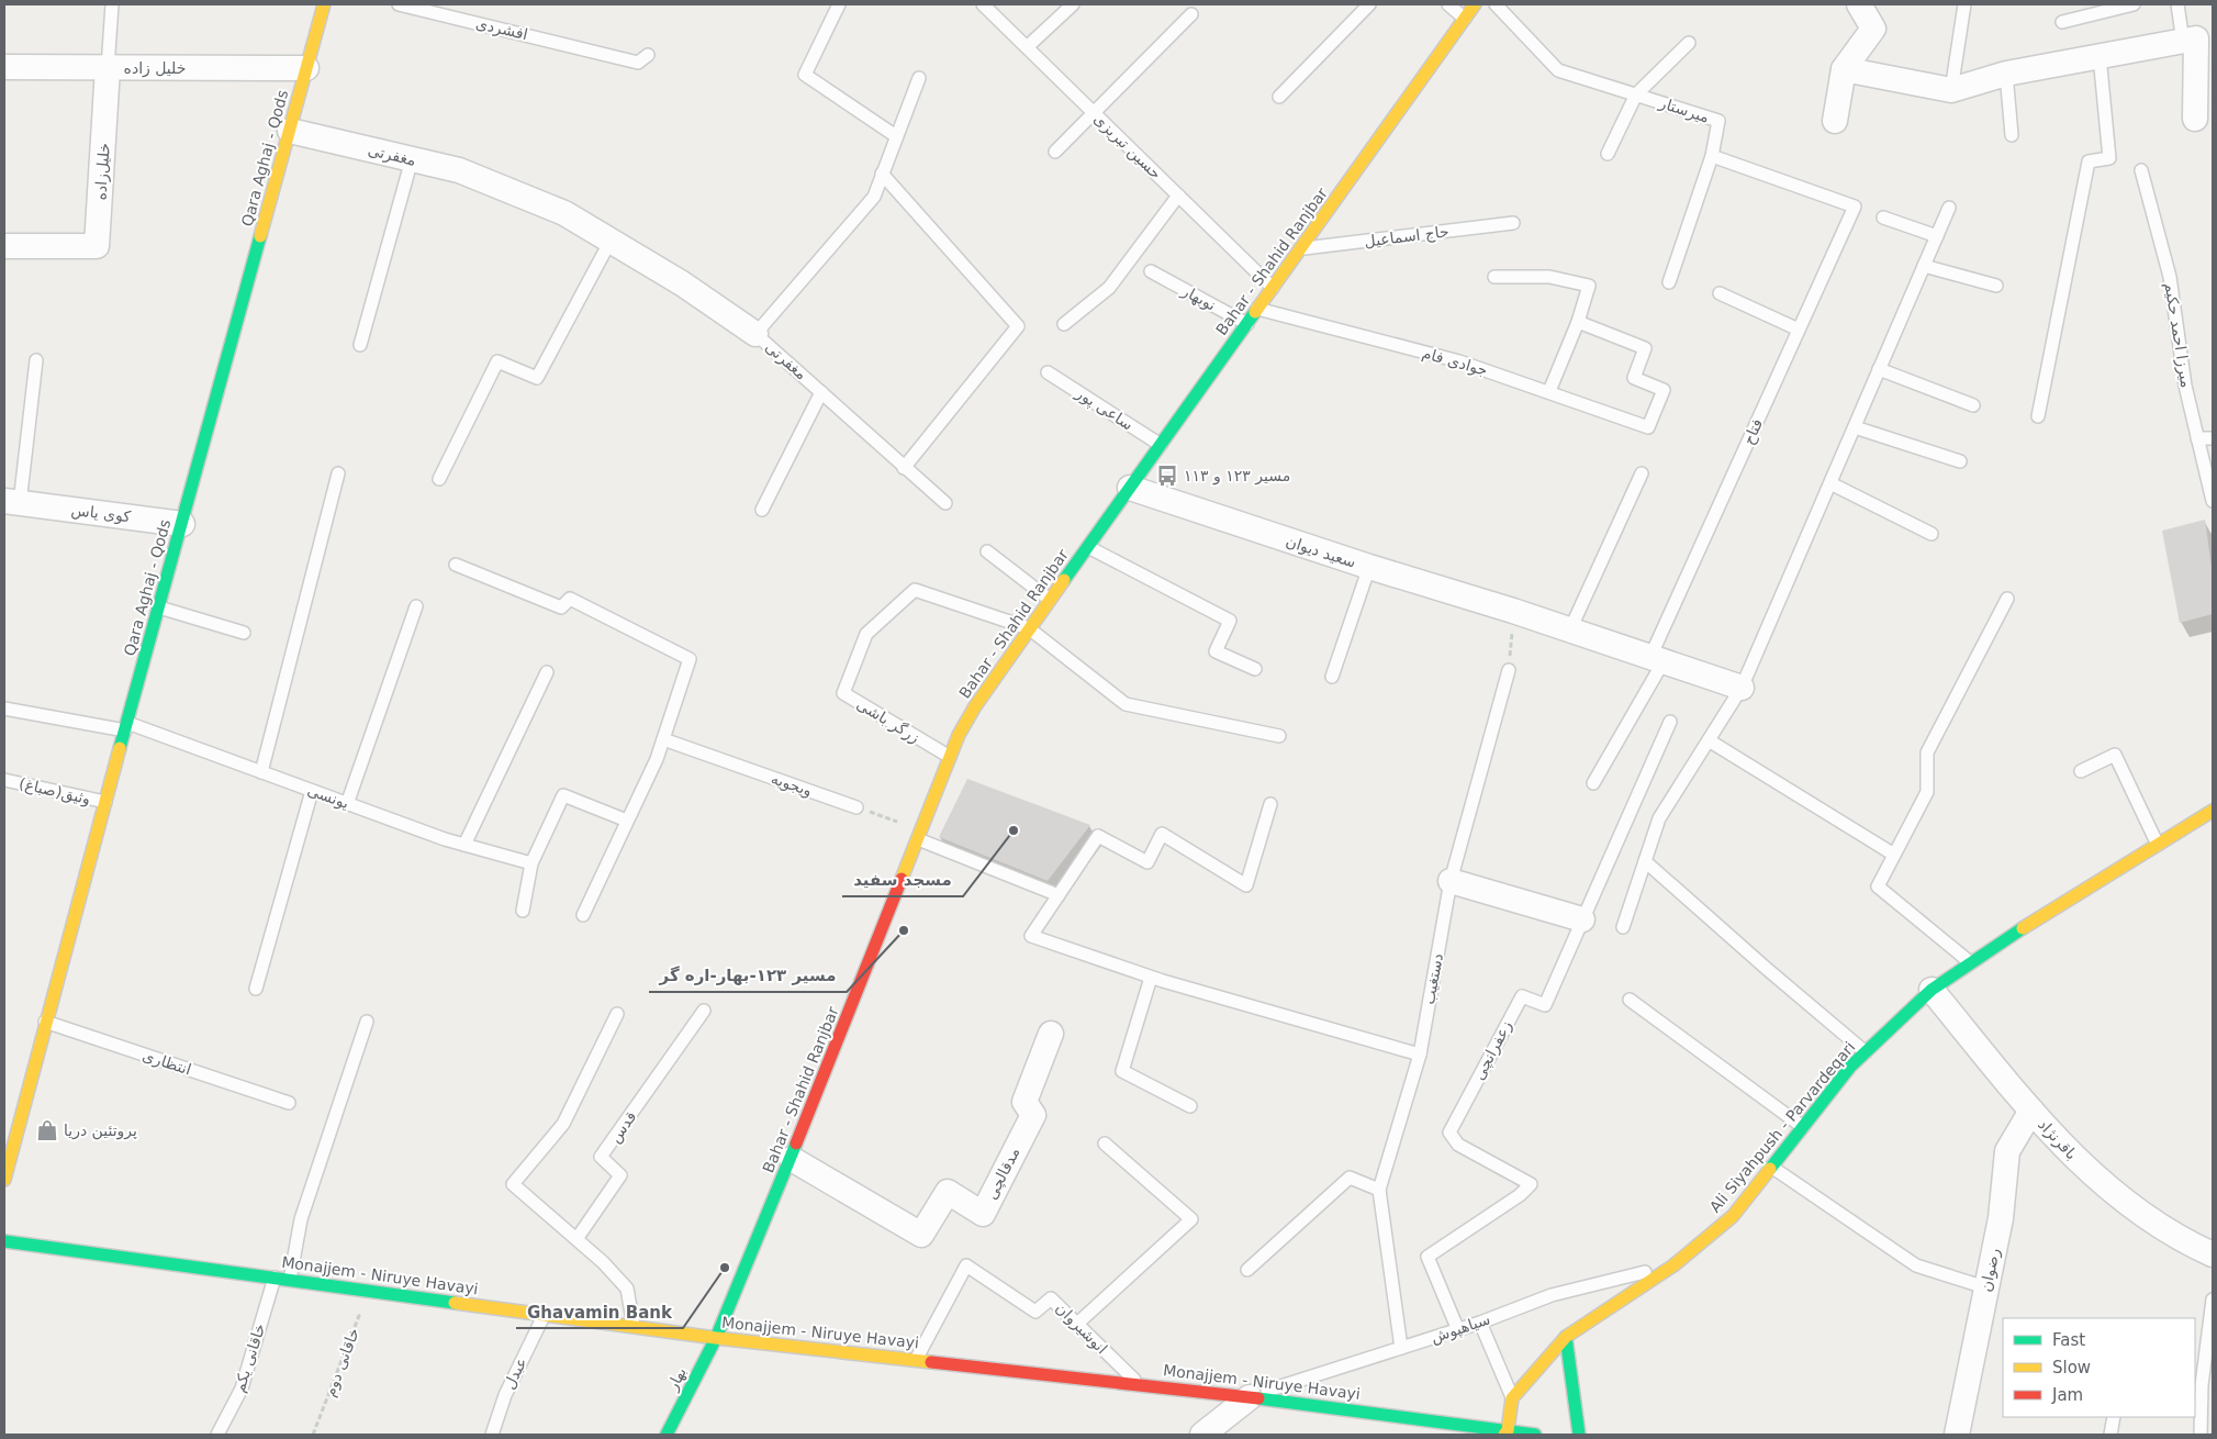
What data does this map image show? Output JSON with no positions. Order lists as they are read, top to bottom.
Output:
{
  "streets": {
    "main road": [
      "Qara Aghaj - Qods",
      "Bahar - Shahid Ranjbar",
      "Ali Siyahpush - Parvardeqari",
      "Monajjem - Niruye Havayi",
      "بهار"
    ],
    "street": [
      "خلیل زاده",
      "مغفرتی",
      "خلیل‌زاده",
      "کوی یاس",
      "سعید دیوان",
      "باقرنژاد",
      "مدقالچی",
      "رضوان"
    ],
    "lane": [
      "افشردی",
      "میرستار",
      "حسین تبریزی",
      "حاج اسماعیل",
      "نوبهار",
      "میرزا احمد حکیم",
      "جوادی فام",
      "ساعی پور",
      "فتاح",
      "زرگر باشی",
      "ویجویه",
      "وثیق(صباغ)",
      "یونسی",
      "دستغیب",
      "زعفرانچی",
      "انتظاری",
      "قدس",
      "انوشیروان",
      "سیاهپوش",
      "خاقانی یکم",
      "عبدل"
    ],
    "path": ["خاقانی دوم"]
  },
  "crossings": [
    ["خلیل زاده", "Qara Aghaj - Qods"],
    ["خلیل زاده", "خلیل‌زاده"],
    ["میرستار", "فتاح"],
    ["حسین تبریزی", "Bahar - Shahid Ranjbar"],
    ["مغفرتی", "Qara Aghaj - Qods"],
    ["Qara Aghaj - Qods", "کوی یاس"],
    ["Qara Aghaj - Qods", "وثیق(صباغ)"],
    ["Qara Aghaj - Qods", "یونسی"],
    ["Qara Aghaj - Qods", "انتظاری"],
    ["حاج اسماعیل", "Bahar - Shahid Ranjbar"],
    ["Bahar - Shahid Ranjbar", "نوبهار"],
    ["Bahar - Shahid Ranjbar", "جوادی فام"],
    ["Bahar - Shahid Ranjbar", "ساعی پور"],
    ["Bahar - Shahid Ranjbar", "سعید دیوان"],
    ["Bahar - Shahid Ranjbar", "زرگر باشی"],
    ["Bahar - Shahid Ranjbar", "مدقالچی"],
    ["Bahar - Shahid Ranjbar", "Monajjem - Niruye Havayi"],
    ["Bahar - Shahid Ranjbar", "بهار"],
    ["فتاح", "سعید دیوان"],
    ["دستغیب", "سیاهپوش"],
    ["زعفرانچی", "سیاهپوش"],
    ["Ali Siyahpush - Parvardeqari", "باقرنژاد"],
    ["Ali Siyahpush - Parvardeqari", "سیاهپوش"],
    ["باقرنژاد", "رضوان"],
    ["Monajjem - Niruye Havayi", "انوشیروان"],
    ["Monajjem - Niruye Havayi", "سیاهپوش"],
    ["Monajjem - Niruye Havayi", "خاقانی یکم"],
    ["Monajjem - Niruye Havayi", "خاقانی دوم"],
    ["Monajjem - Niruye Havayi", "عبدل"],
    ["Monajjem - Niruye Havayi", "بهار"]
  ],
  "places": {
    "bus stop": ["مسیر ۱۲۳ و ۱۱۳"],
    "other": ["مسجد سفید", "مسیر ۱۲۳-بهار-اره گر", "Ghavamin Bank"],
    "shop": ["پروتئین دریا"]
  },
  "legend": ["Fast", "Slow", "Jam"]
}
